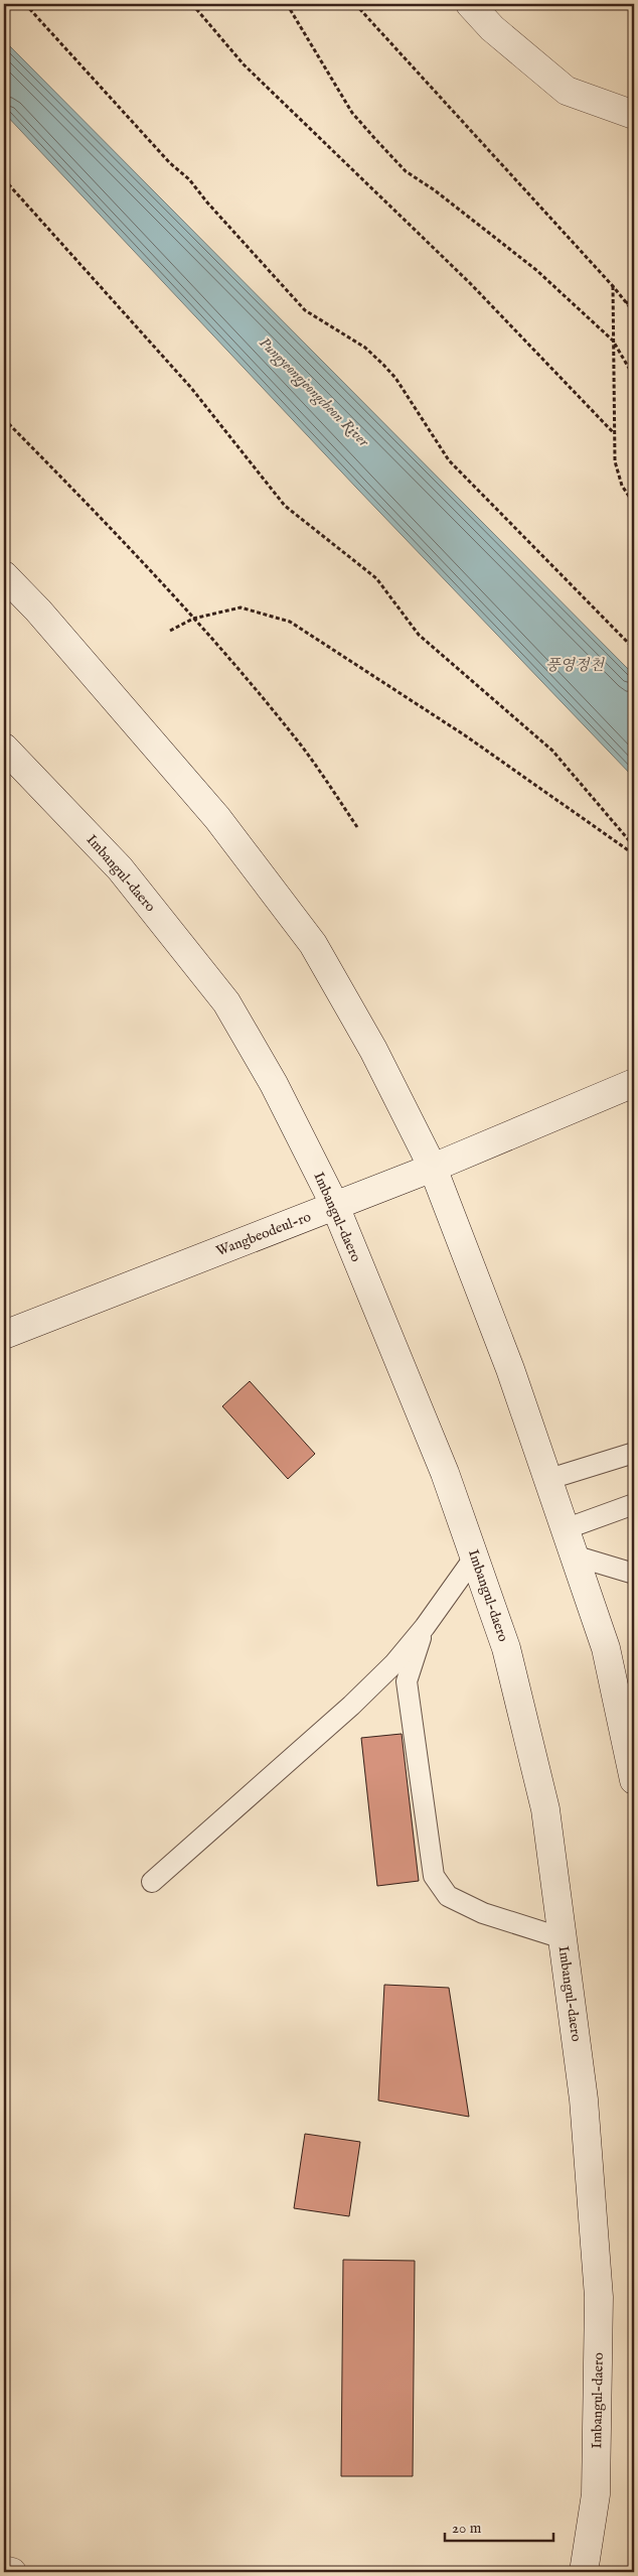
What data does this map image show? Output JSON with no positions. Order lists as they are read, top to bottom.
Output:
{
  "streets": {
    "main road": ["Imbangul-daero", "Wangbeodeul-ro"]
  },
  "crossings": [
    ["Imbangul-daero", "Wangbeodeul-ro"]
  ],
  "water": ["Pungyeongjeongcheon River", "풍영정천"],
  "scale_bar": "20 m"
}
